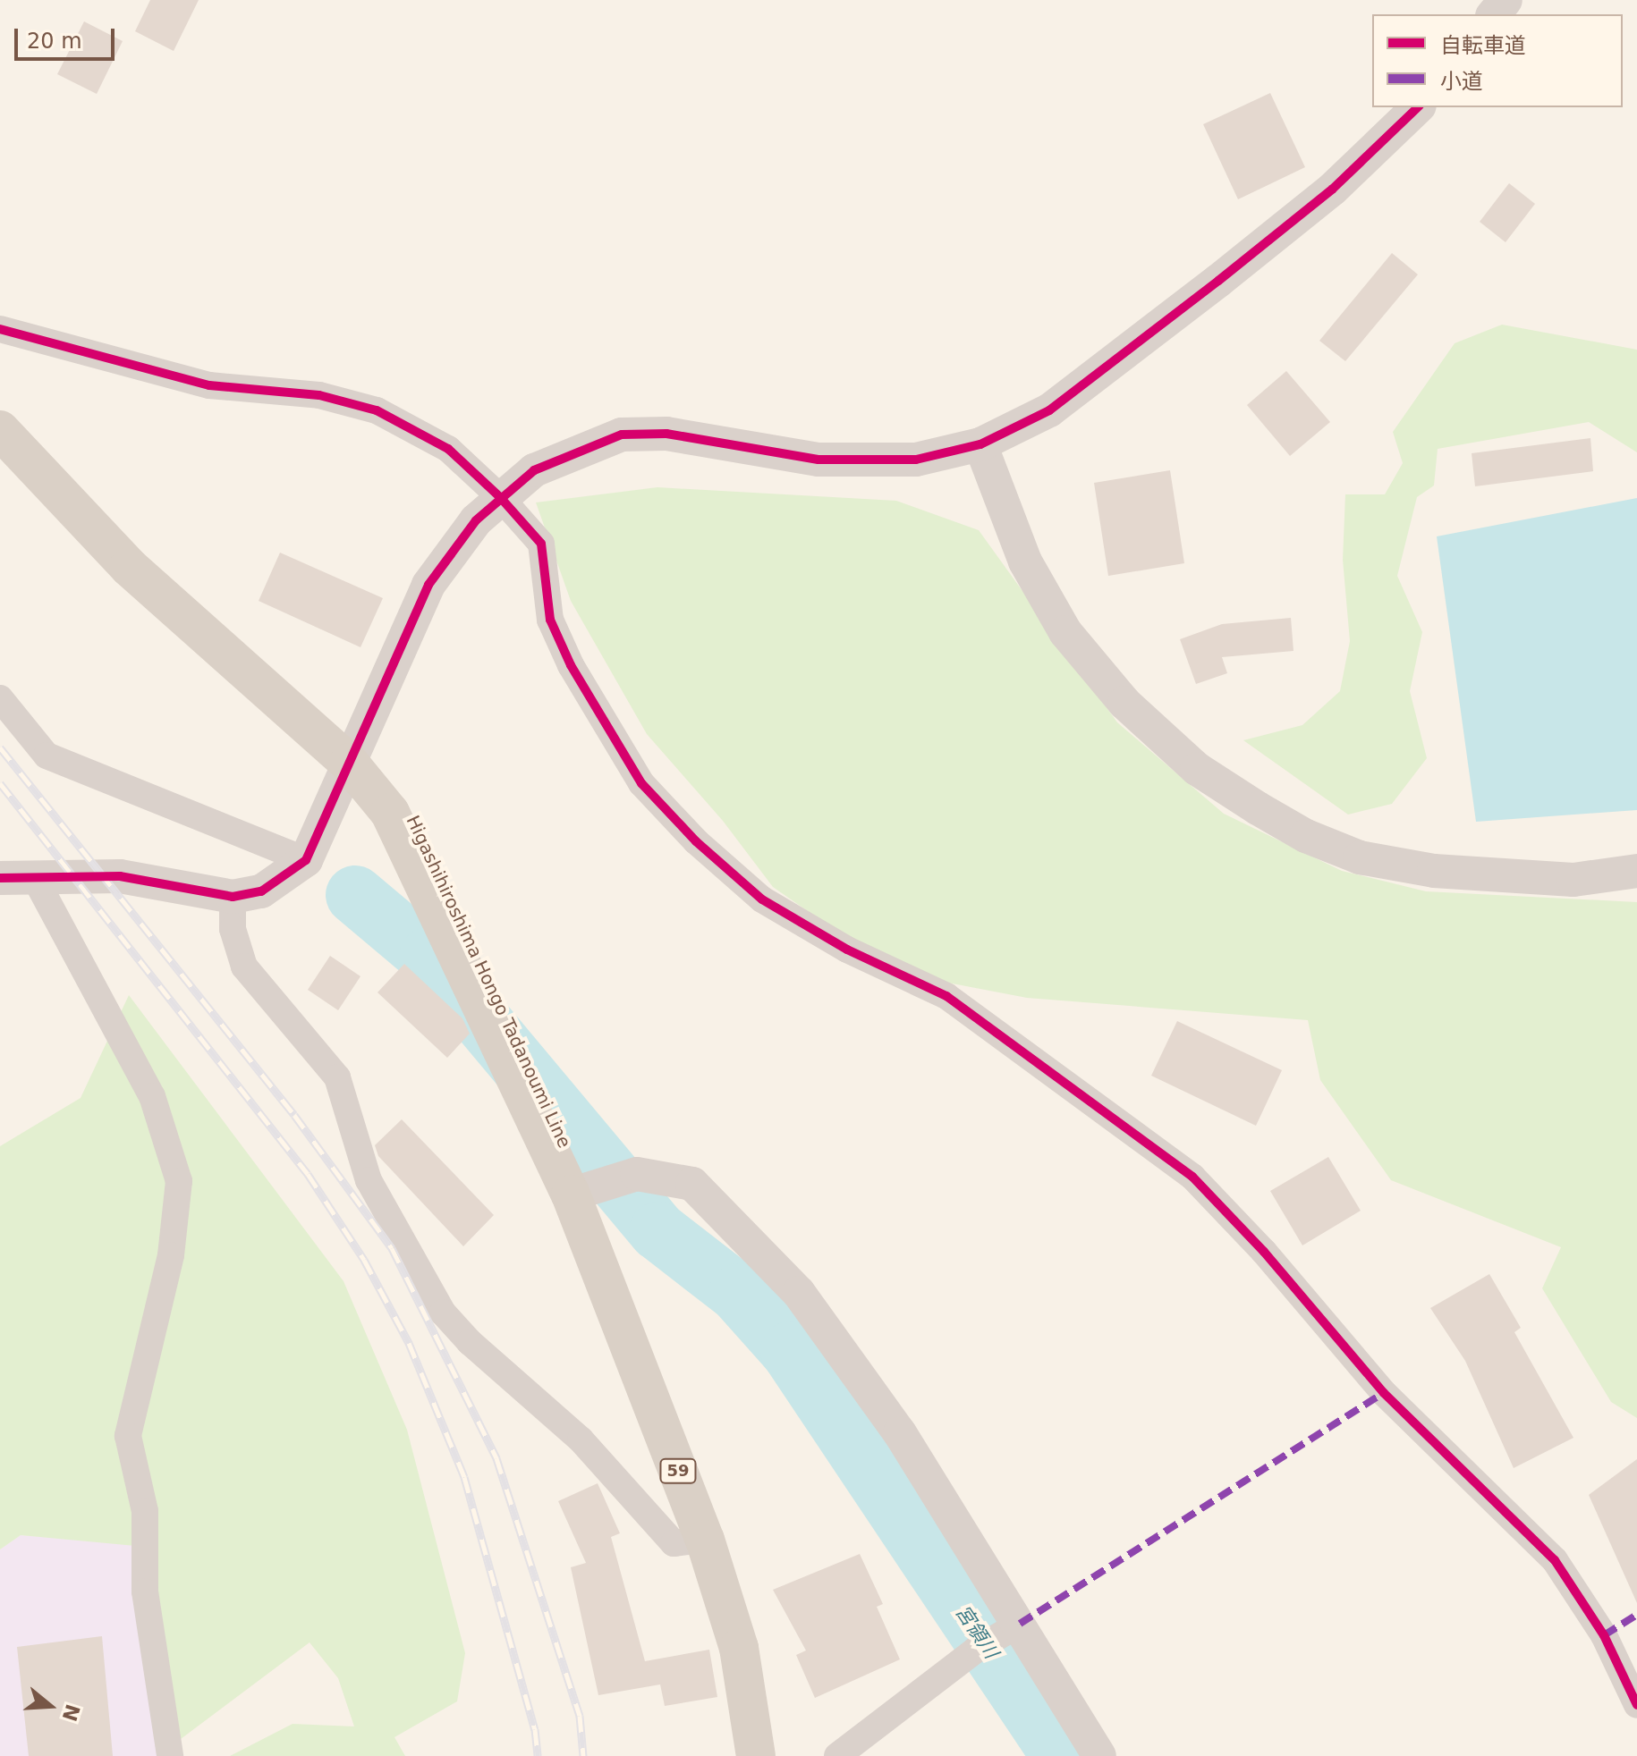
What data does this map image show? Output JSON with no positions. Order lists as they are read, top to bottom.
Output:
{
  "streets": {
    "main road": ["Higashihiroshima Hongo Tadanoumi Line", "59"]
  },
  "water": ["宮領川"],
  "legend": ["自転車道", "小道"],
  "scale_bar": "20 m",
  "north": "right"
}
